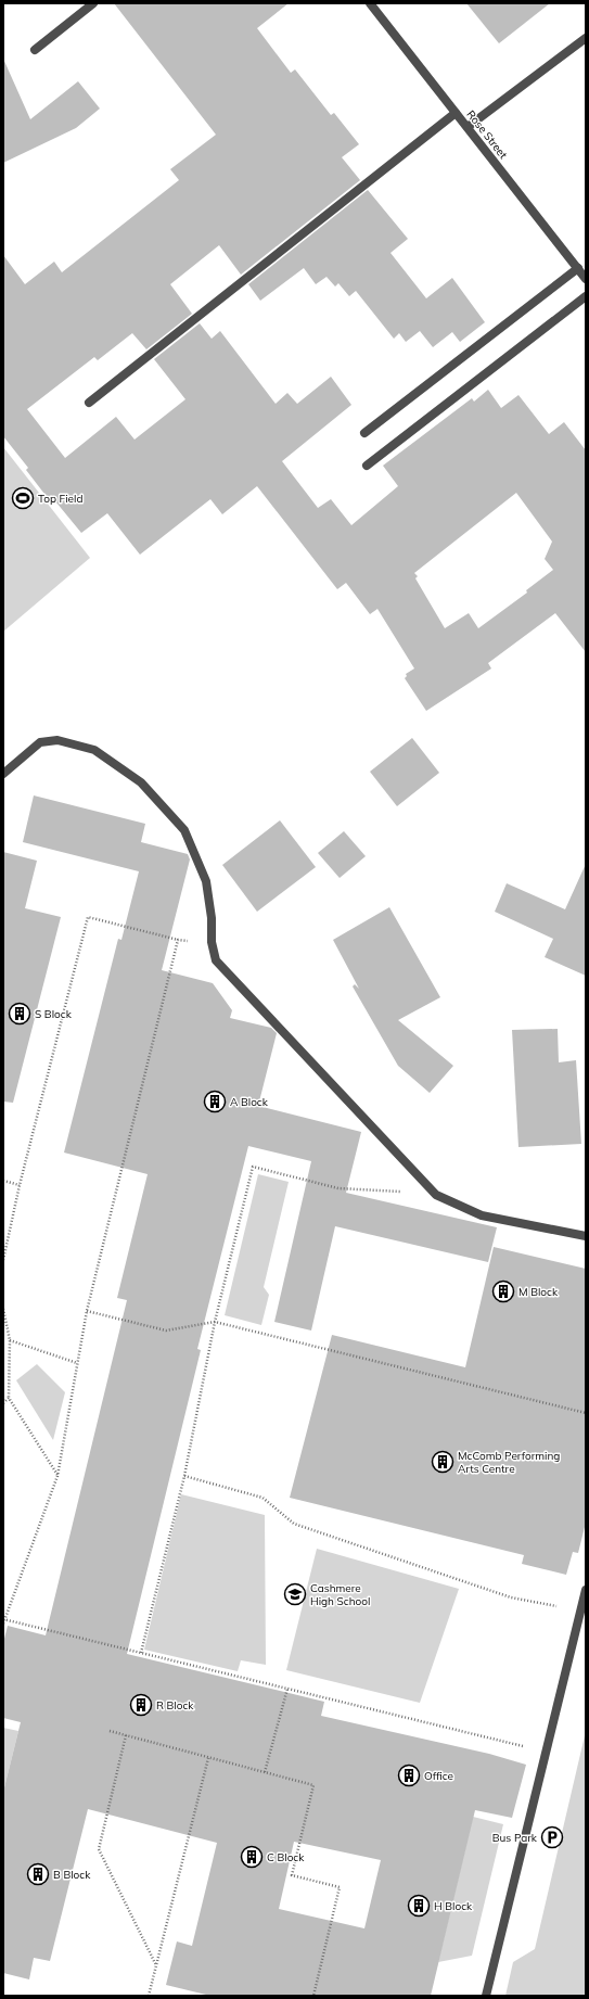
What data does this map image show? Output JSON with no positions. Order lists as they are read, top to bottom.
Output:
{
  "streets": {
    "street": ["Rose Street"]
  },
  "places": {
    "sports": ["Top Field"],
    "building": [
      "S Block",
      "A Block",
      "M Block",
      "McComb Performing Arts Centre",
      "R Block",
      "Office",
      "C Block",
      "B Block",
      "H Block"
    ],
    "school or university": ["Cashmere High School"],
    "parking": ["Bus Park"]
  }
}
